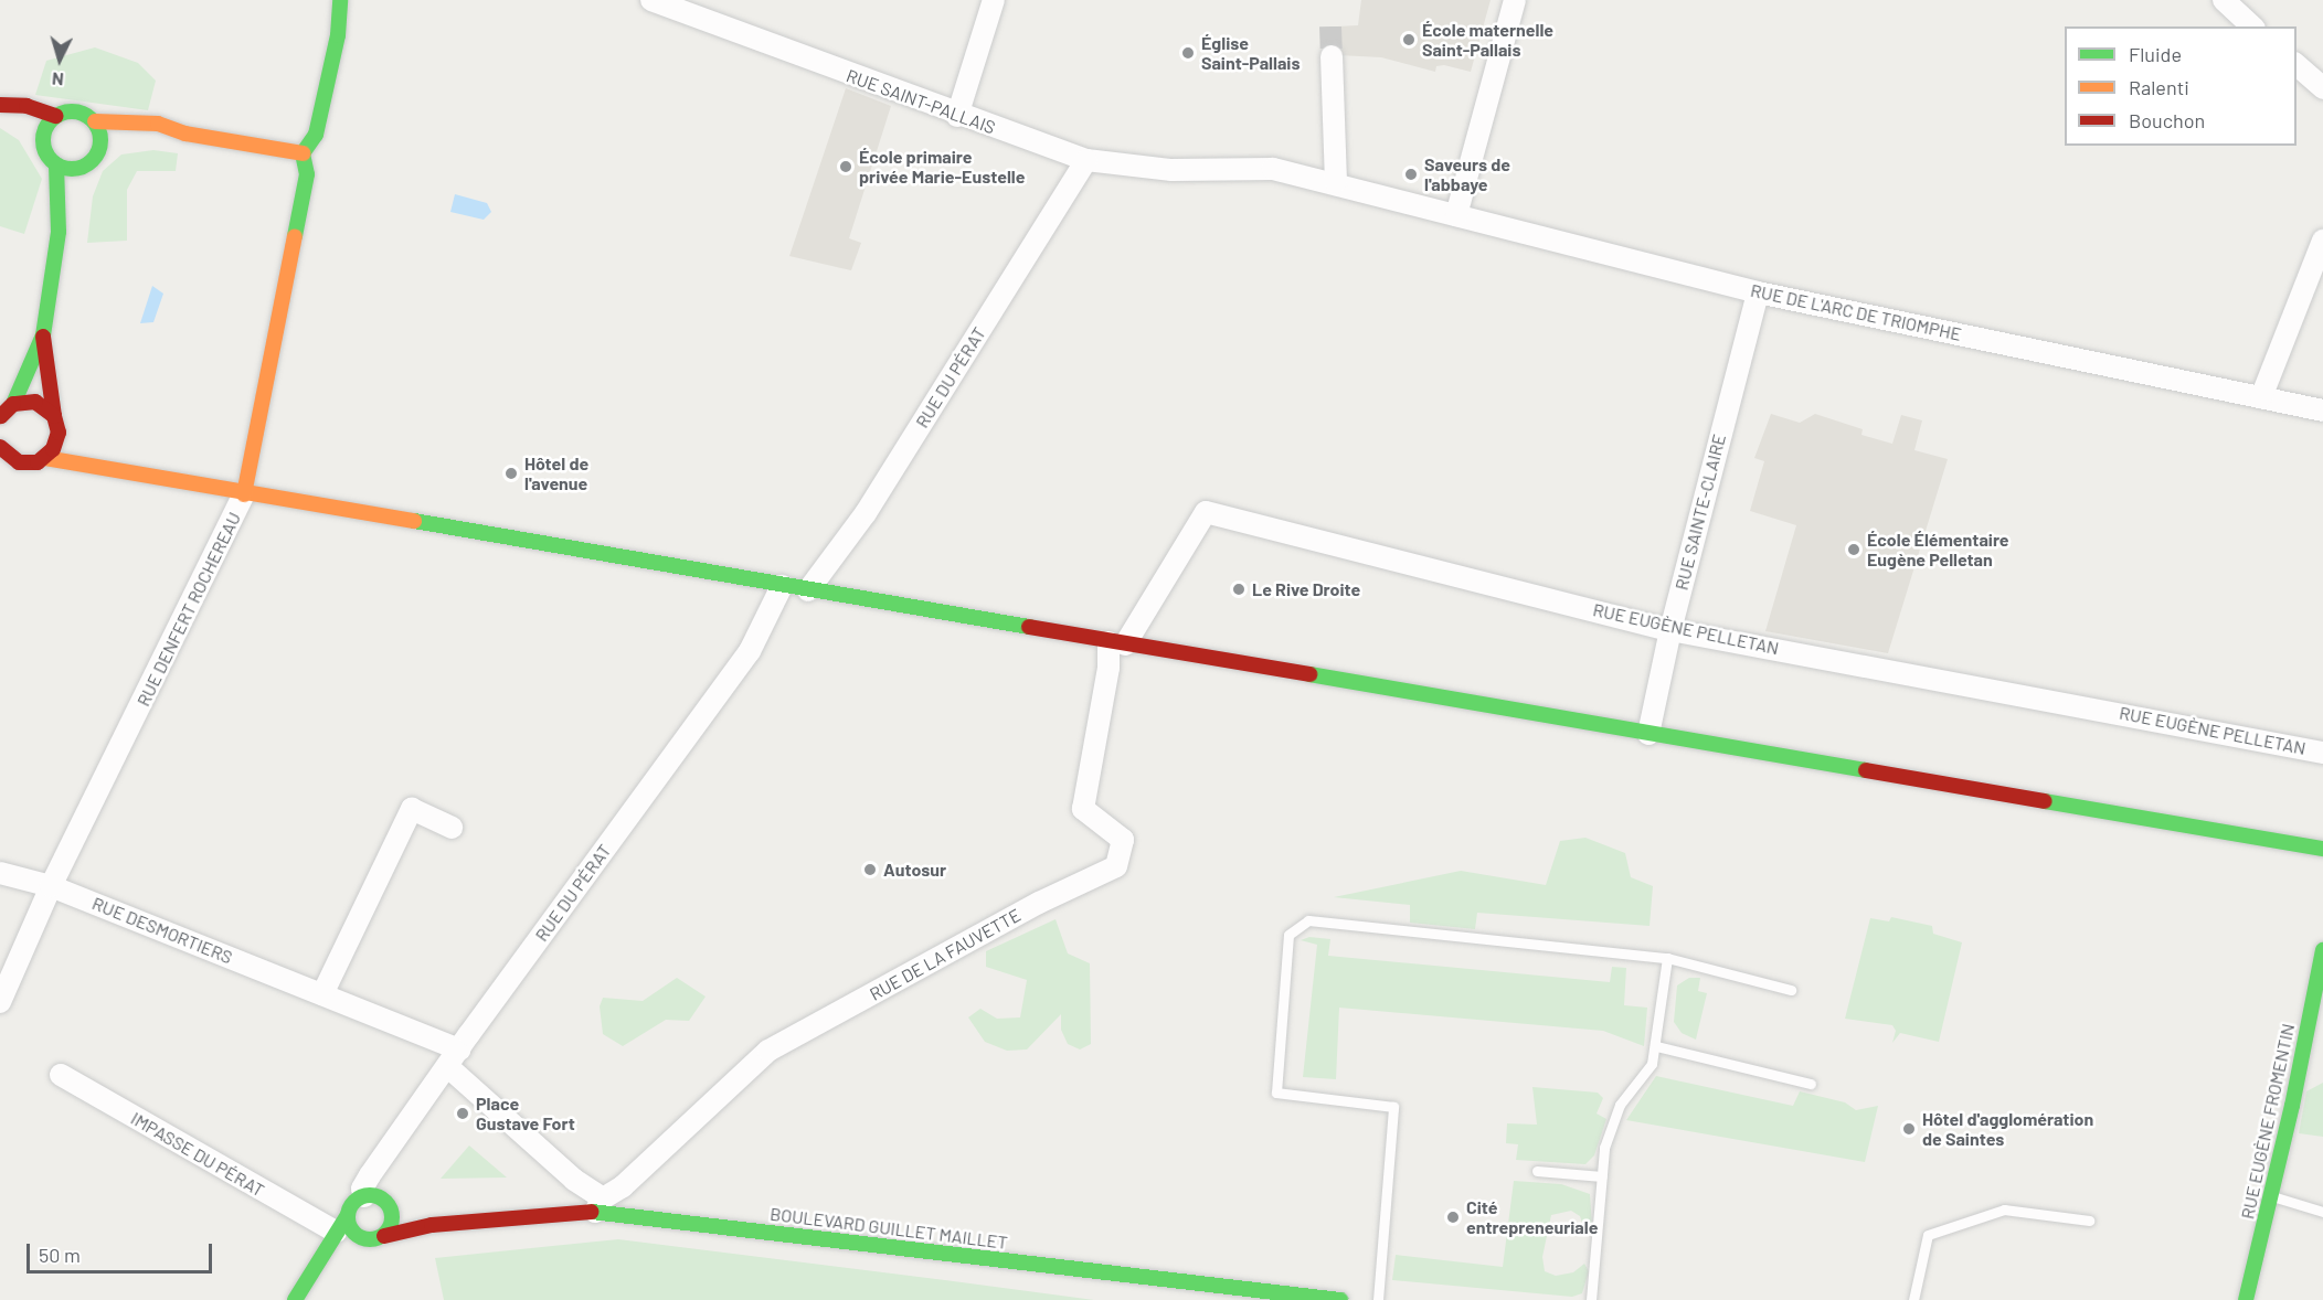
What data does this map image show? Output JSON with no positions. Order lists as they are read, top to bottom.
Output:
{
  "streets": {
    "main road": ["RUE DENFERT ROCHEREAU", "RUE EUGÈNE FROMENTIN", "BOULEVARD GUILLET MAILLET"],
    "street": [
      "RUE SAINT-PALLAIS",
      "RUE DE L'ARC DE TRIOMPHE",
      "RUE DU PÉRAT",
      "RUE SAINTE-CLAIRE",
      "RUE EUGÈNE PELLETAN",
      "RUE DESMORTIERS",
      "RUE DE LA FAUVETTE",
      "IMPASSE DU PÉRAT"
    ]
  },
  "crossings": [
    ["RUE SAINT-PALLAIS", "RUE DE L'ARC DE TRIOMPHE"],
    ["RUE SAINT-PALLAIS", "RUE DU PÉRAT"],
    ["RUE DE L'ARC DE TRIOMPHE", "RUE SAINTE-CLAIRE"],
    ["RUE DU PÉRAT", "RUE DESMORTIERS"],
    ["RUE DU PÉRAT", "IMPASSE DU PÉRAT"],
    ["RUE DU PÉRAT", "BOULEVARD GUILLET MAILLET"],
    ["RUE SAINTE-CLAIRE", "RUE EUGÈNE PELLETAN"],
    ["RUE DENFERT ROCHEREAU", "RUE DESMORTIERS"],
    ["RUE EUGÈNE PELLETAN", "RUE DE LA FAUVETTE"],
    ["RUE DE LA FAUVETTE", "BOULEVARD GUILLET MAILLET"],
    ["IMPASSE DU PÉRAT", "BOULEVARD GUILLET MAILLET"]
  ],
  "places": [
    "École maternelle Saint-Pallais",
    "Église Saint-Pallais",
    "École primaire privée Marie-Eustelle",
    "Saveurs de l'abbaye",
    "Hôtel de l'avenue",
    "École Élémentaire Eugène Pelletan",
    "Le Rive Droite",
    "Autosur",
    "Place Gustave Fort",
    "Hôtel d'agglomération de Saintes",
    "Cité entrepreneuriale"
  ],
  "legend": ["Fluide", "Ralenti", "Bouchon"],
  "scale_bar": "50 m",
  "north": "bottom"
}
